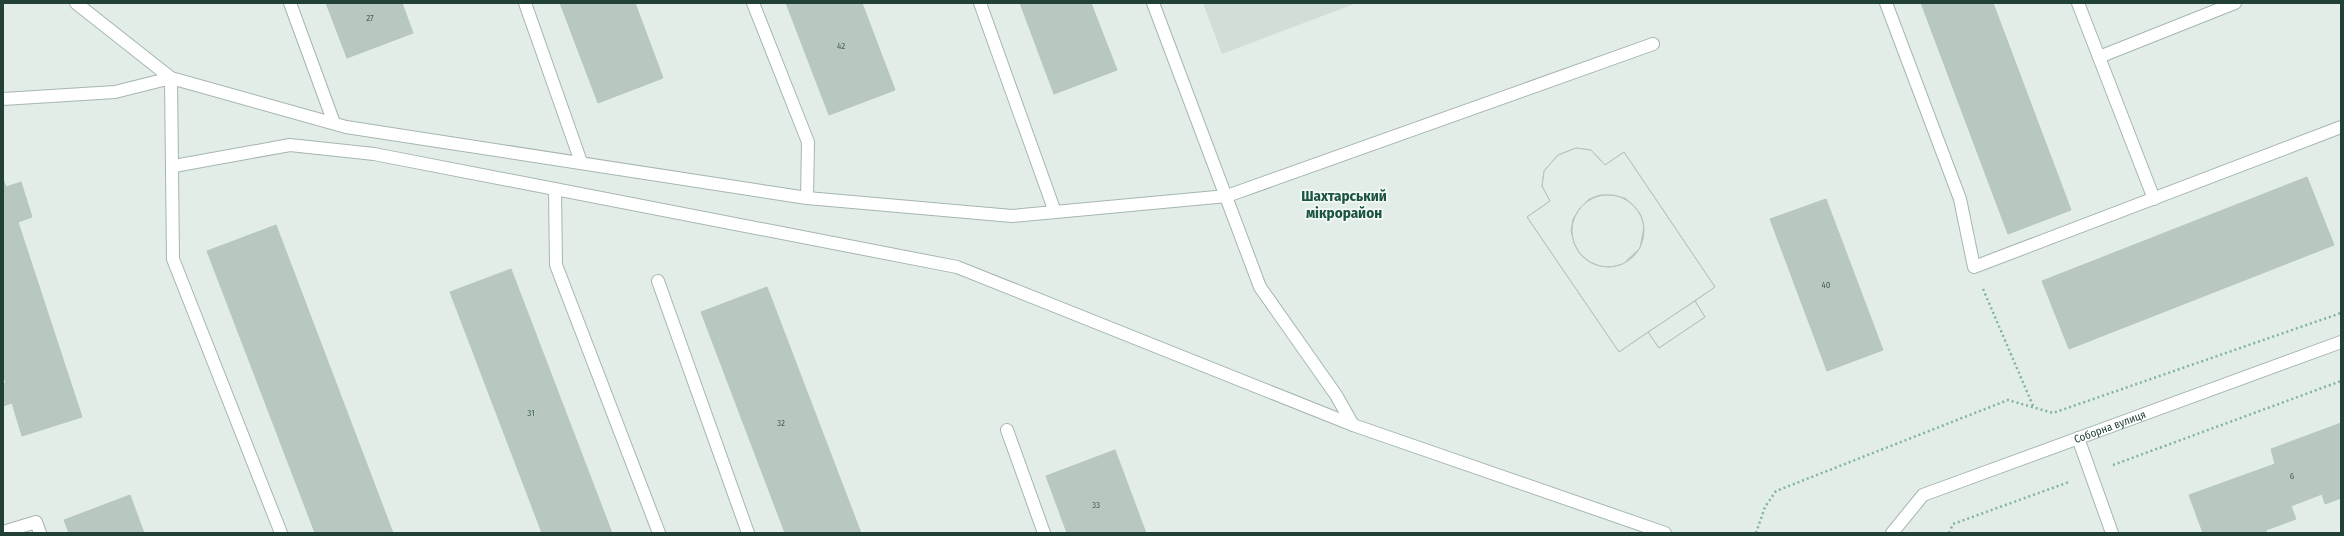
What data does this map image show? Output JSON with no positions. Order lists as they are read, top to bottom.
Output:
{
  "streets": {
    "street": ["Соборна вулиця"]
  },
  "districts": ["Шахтарський мікрорайон"],
  "house_numbers": [
    "27",
    "42",
    "40",
    "31",
    "32",
    "6",
    "33"
  ]
}
